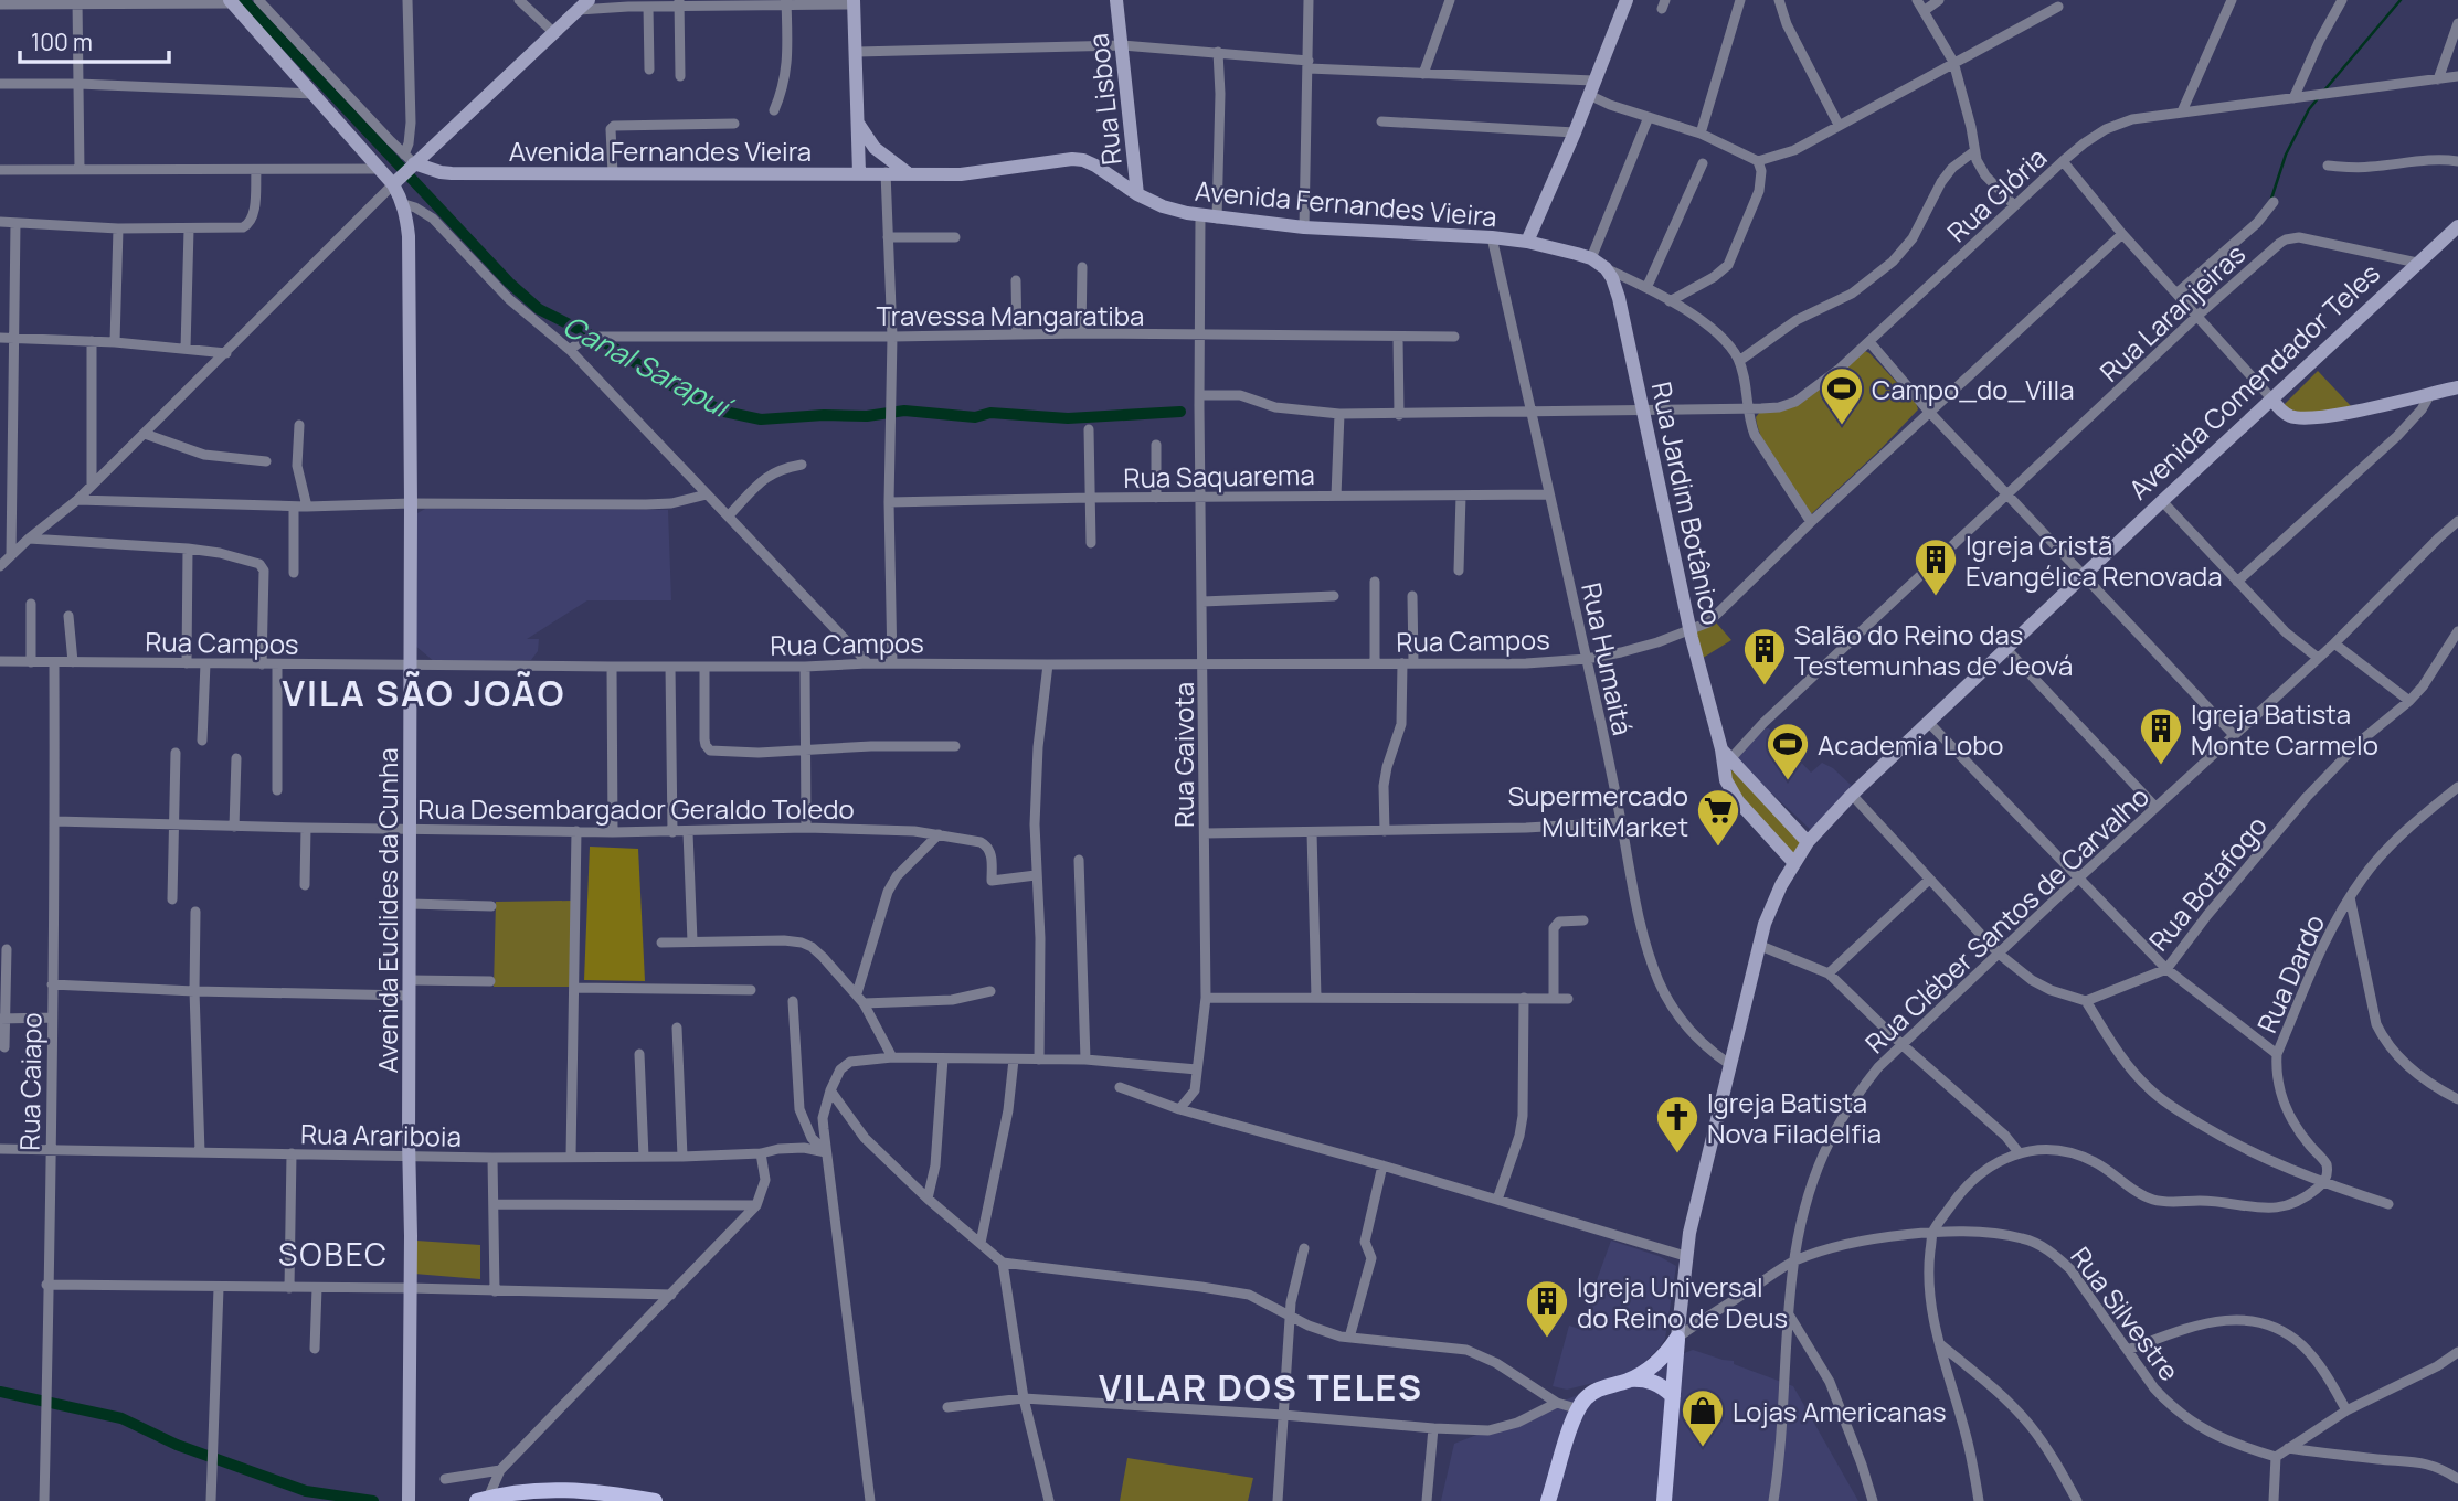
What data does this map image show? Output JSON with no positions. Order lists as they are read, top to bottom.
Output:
{
  "streets": {
    "main road": [
      "Rua Lisboa",
      "Avenida Fernandes Vieira",
      "Avenida Comendador Teles",
      "Rua Jardim Botânico",
      "Avenida Euclides da Cunha"
    ],
    "street": [
      "Rua Glória",
      "Rua Laranjeiras",
      "Travessa Mangaratiba",
      "Rua Saquarema",
      "Rua Campos",
      "Rua Humaitá",
      "Rua Gaivota",
      "Rua Desembargador Geraldo Toledo",
      "Rua Botafogo",
      "Rua Cléber Santos de Carvalho",
      "Rua Dardo",
      "Rua Caiapo",
      "Rua Arariboia",
      "Rua Silvestre"
    ]
  },
  "crossings": [
    ["Rua Lisboa", "Avenida Fernandes Vieira"],
    ["Avenida Fernandes Vieira", "Rua Jardim Botânico"],
    ["Avenida Fernandes Vieira", "Rua Humaitá"],
    ["Avenida Fernandes Vieira", "Rua Gaivota"],
    ["Avenida Fernandes Vieira", "Avenida Euclides da Cunha"],
    ["Rua Laranjeiras", "Avenida Comendador Teles"],
    ["Rua Laranjeiras", "Rua Jardim Botânico"],
    ["Travessa Mangaratiba", "Rua Gaivota"],
    ["Avenida Comendador Teles", "Rua Jardim Botânico"],
    ["Avenida Comendador Teles", "Rua Humaitá"],
    ["Avenida Comendador Teles", "Rua Silvestre"],
    ["Rua Saquarema", "Rua Humaitá"],
    ["Rua Saquarema", "Rua Gaivota"],
    ["Rua Jardim Botânico", "Rua Campos"],
    ["Rua Campos", "Rua Humaitá"],
    ["Rua Campos", "Rua Gaivota"],
    ["Rua Campos", "Avenida Euclides da Cunha"],
    ["Rua Campos", "Rua Caiapo"],
    ["Rua Desembargador Geraldo Toledo", "Avenida Euclides da Cunha"],
    ["Rua Desembargador Geraldo Toledo", "Rua Caiapo"],
    ["Avenida Euclides da Cunha", "Rua Arariboia"],
    ["Rua Cléber Santos de Carvalho", "Rua Silvestre"],
    ["Rua Caiapo", "Rua Arariboia"]
  ],
  "districts": ["VILA SÃO JOÃO", "SOBEC", "VILAR DOS TELES"],
  "water": ["Canal Sarapuí"],
  "places": {
    "sports": ["Campo_do_Villa", "Academia Lobo"],
    "building": [
      "Igreja Cristã Evangélica Renovada",
      "Salão do Reino das Testemunhas de Jeová",
      "Igreja Batista Monte Carmelo",
      "Igreja Universal do Reino de Deus"
    ],
    "supermarket": ["Supermercado MultiMarket"],
    "church": ["Igreja Batista Nova Filadelfia"],
    "shop": ["Lojas Americanas"]
  },
  "scale_bar": "100 m"
}
